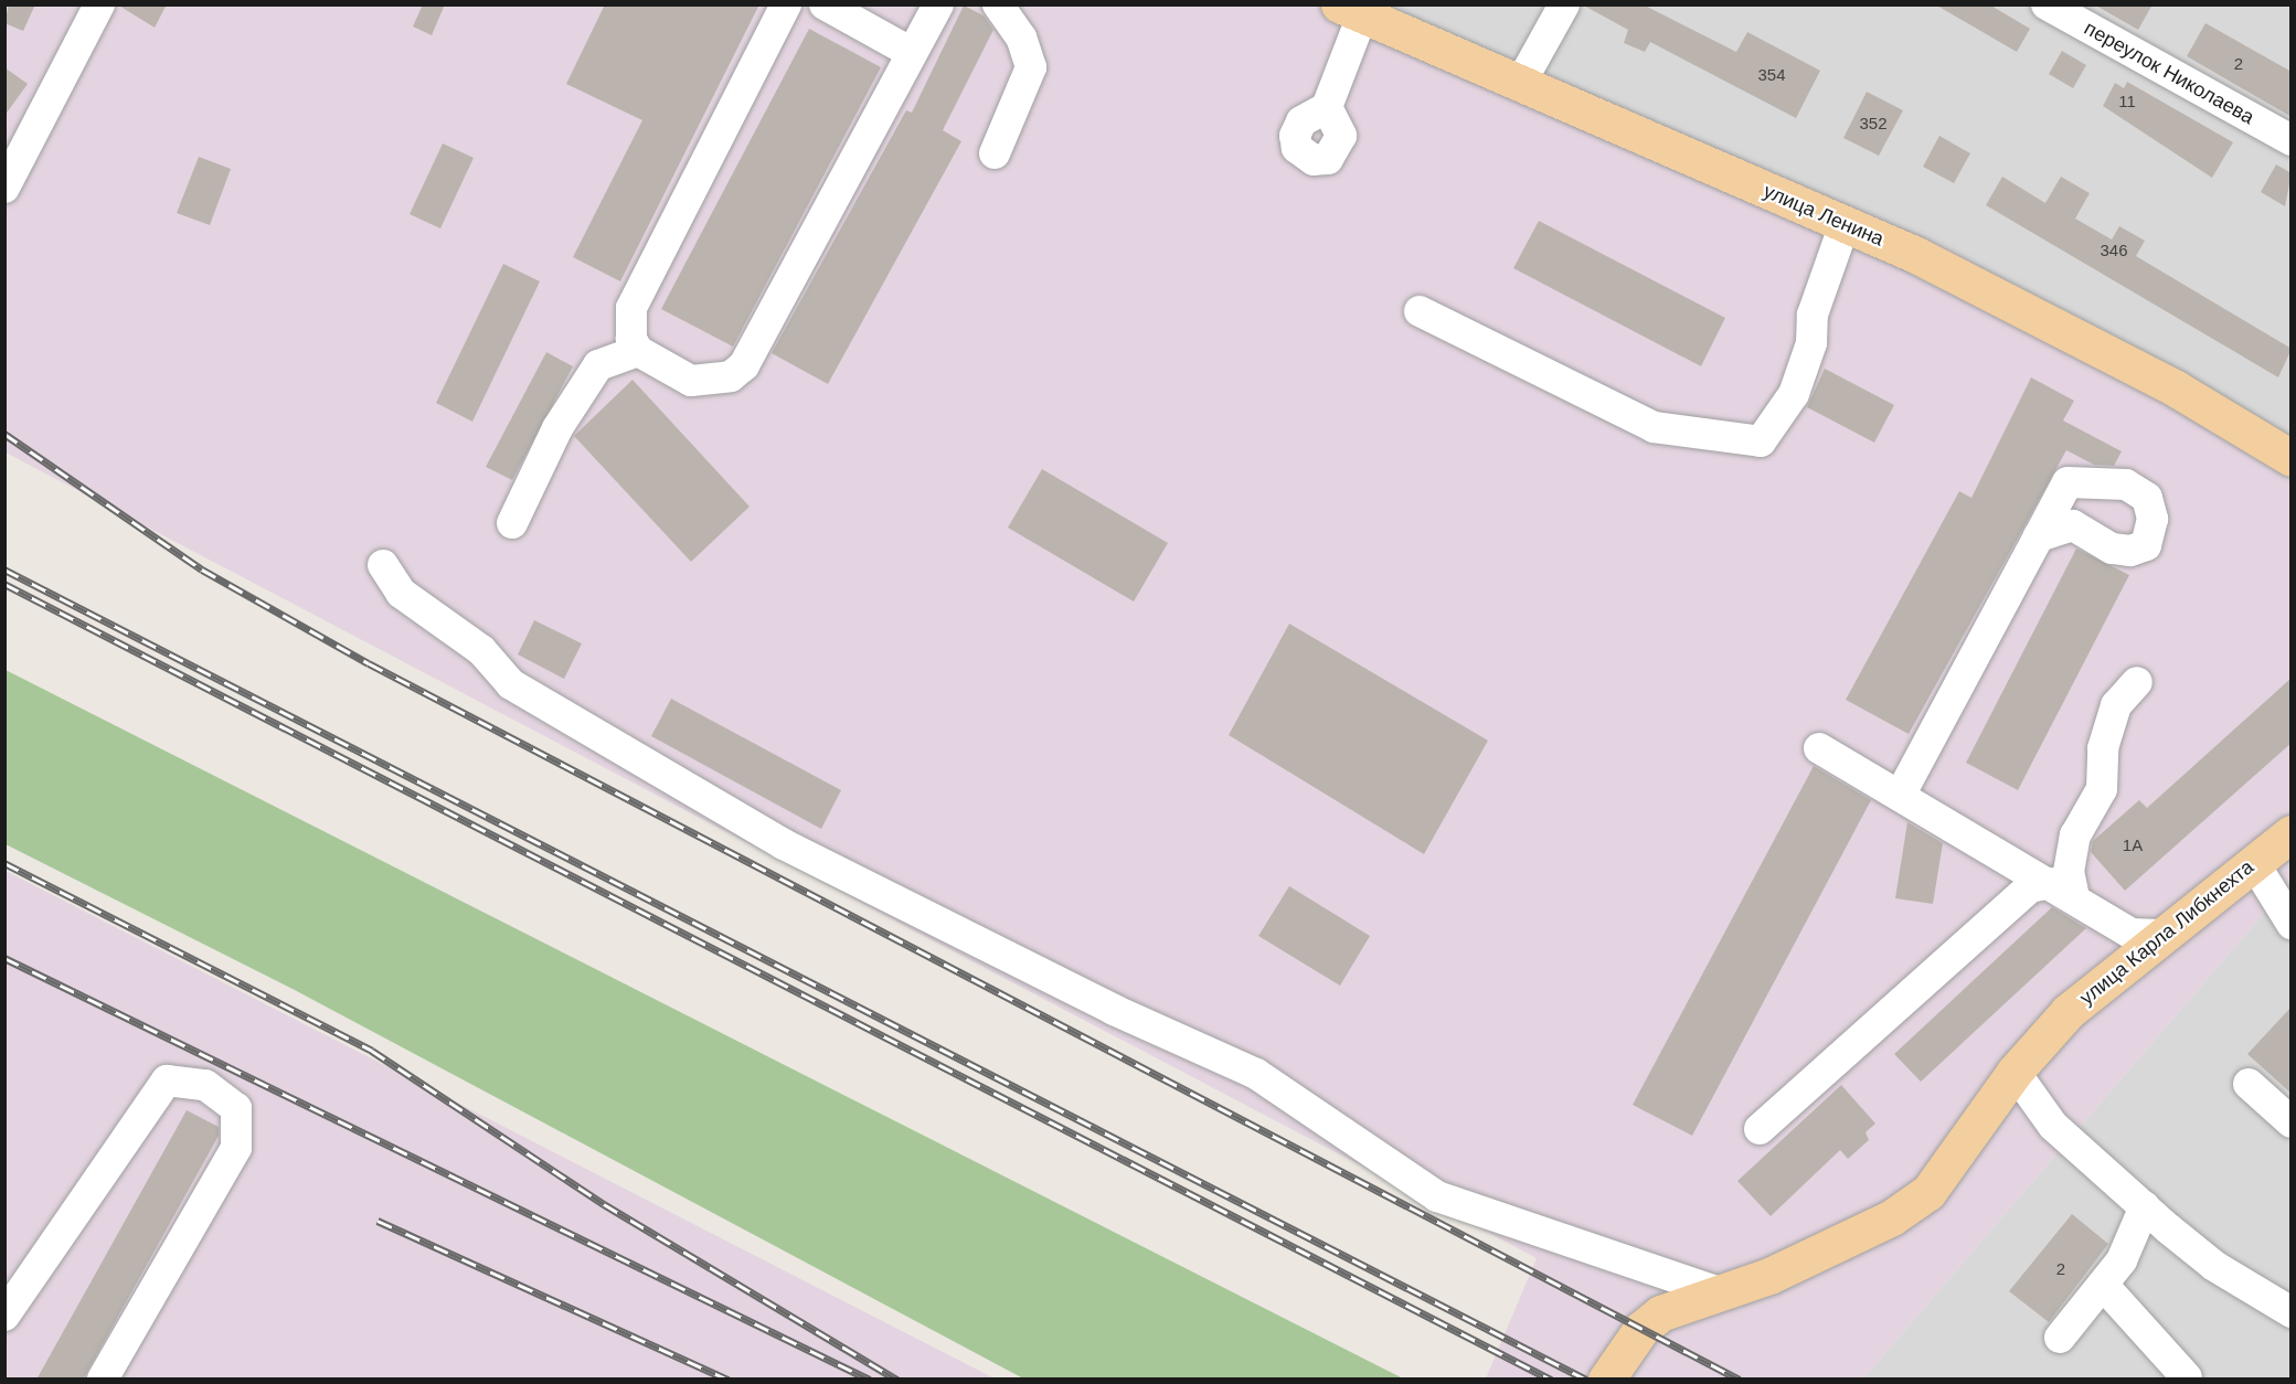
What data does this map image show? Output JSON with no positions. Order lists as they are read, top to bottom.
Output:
{
  "streets": {
    "main road": ["улица Ленина", "улица Карла Либкнехта"],
    "street": ["переулок Николаева"]
  },
  "house_numbers": [
    "2",
    "354",
    "11",
    "352",
    "346",
    "1А",
    "2"
  ]
}
